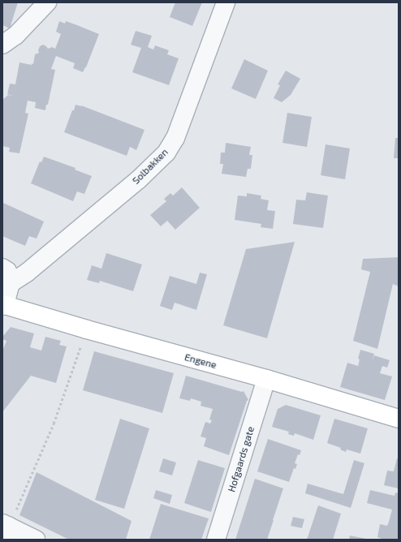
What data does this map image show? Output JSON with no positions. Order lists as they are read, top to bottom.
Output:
{
  "streets": {
    "main road": ["Engene"],
    "street": ["Solbakken", "Hofgaards gate"]
  },
  "crossings": [
    ["Engene", "Hofgaards gate"]
  ]
}
